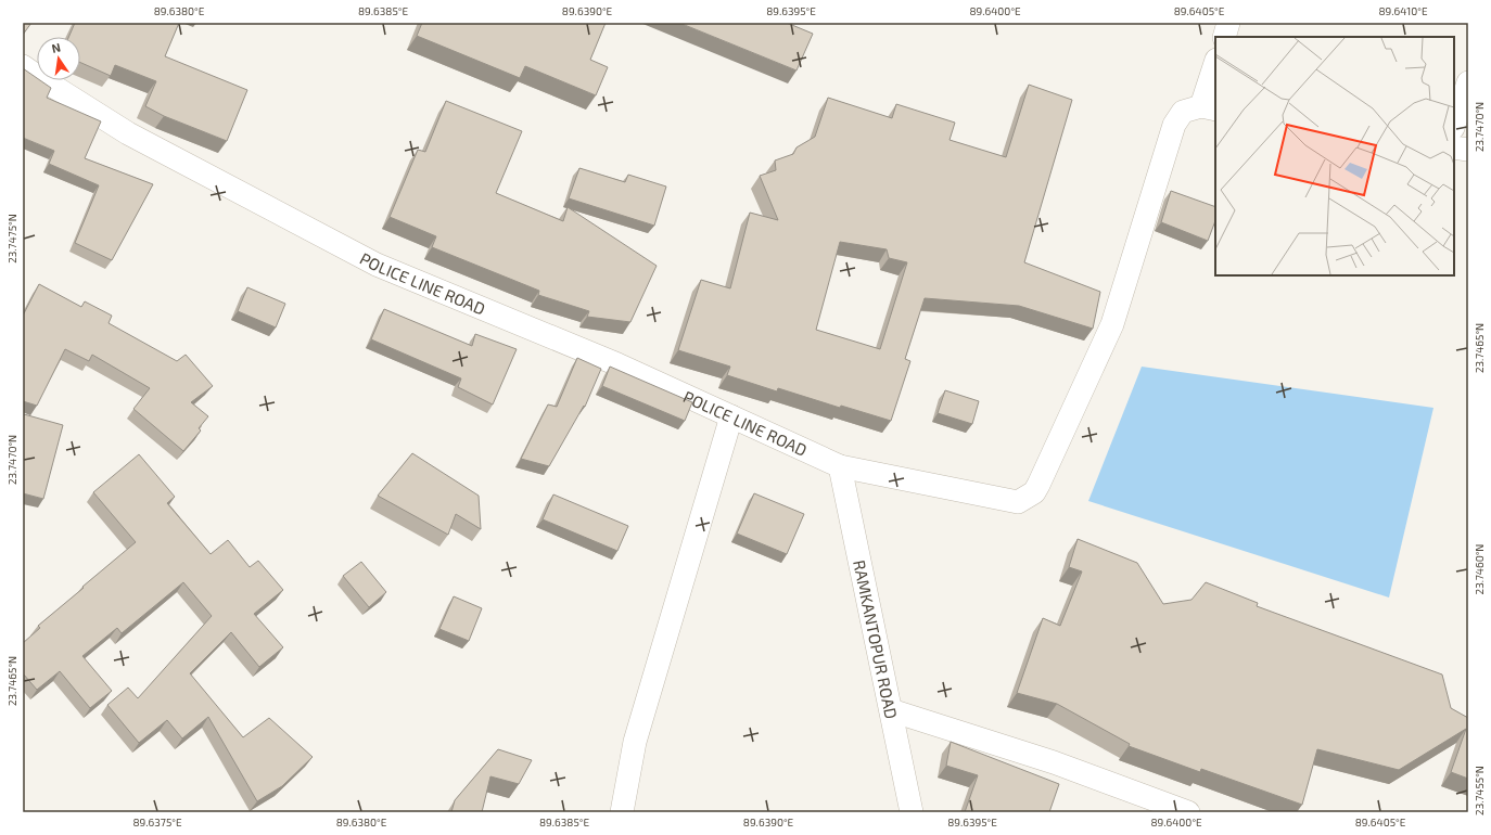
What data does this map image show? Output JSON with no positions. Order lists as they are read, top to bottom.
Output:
{
  "streets": {
    "street": ["POLICE LINE ROAD", "RAMKANTOPUR ROAD"]
  },
  "crossings": [
    ["POLICE LINE ROAD", "RAMKANTOPUR ROAD"]
  ],
  "north": "top",
  "coordinates": [
    "89.6380°E",
    "89.6385°E",
    "89.6390°E",
    "89.6395°E",
    "89.6400°E",
    "89.6405°E",
    "89.6410°E",
    "23.7470°N",
    "23.7475°N",
    "23.7465°N",
    "23.7460°N",
    "23.7455°N",
    "89.6375°E"
  ]
}
